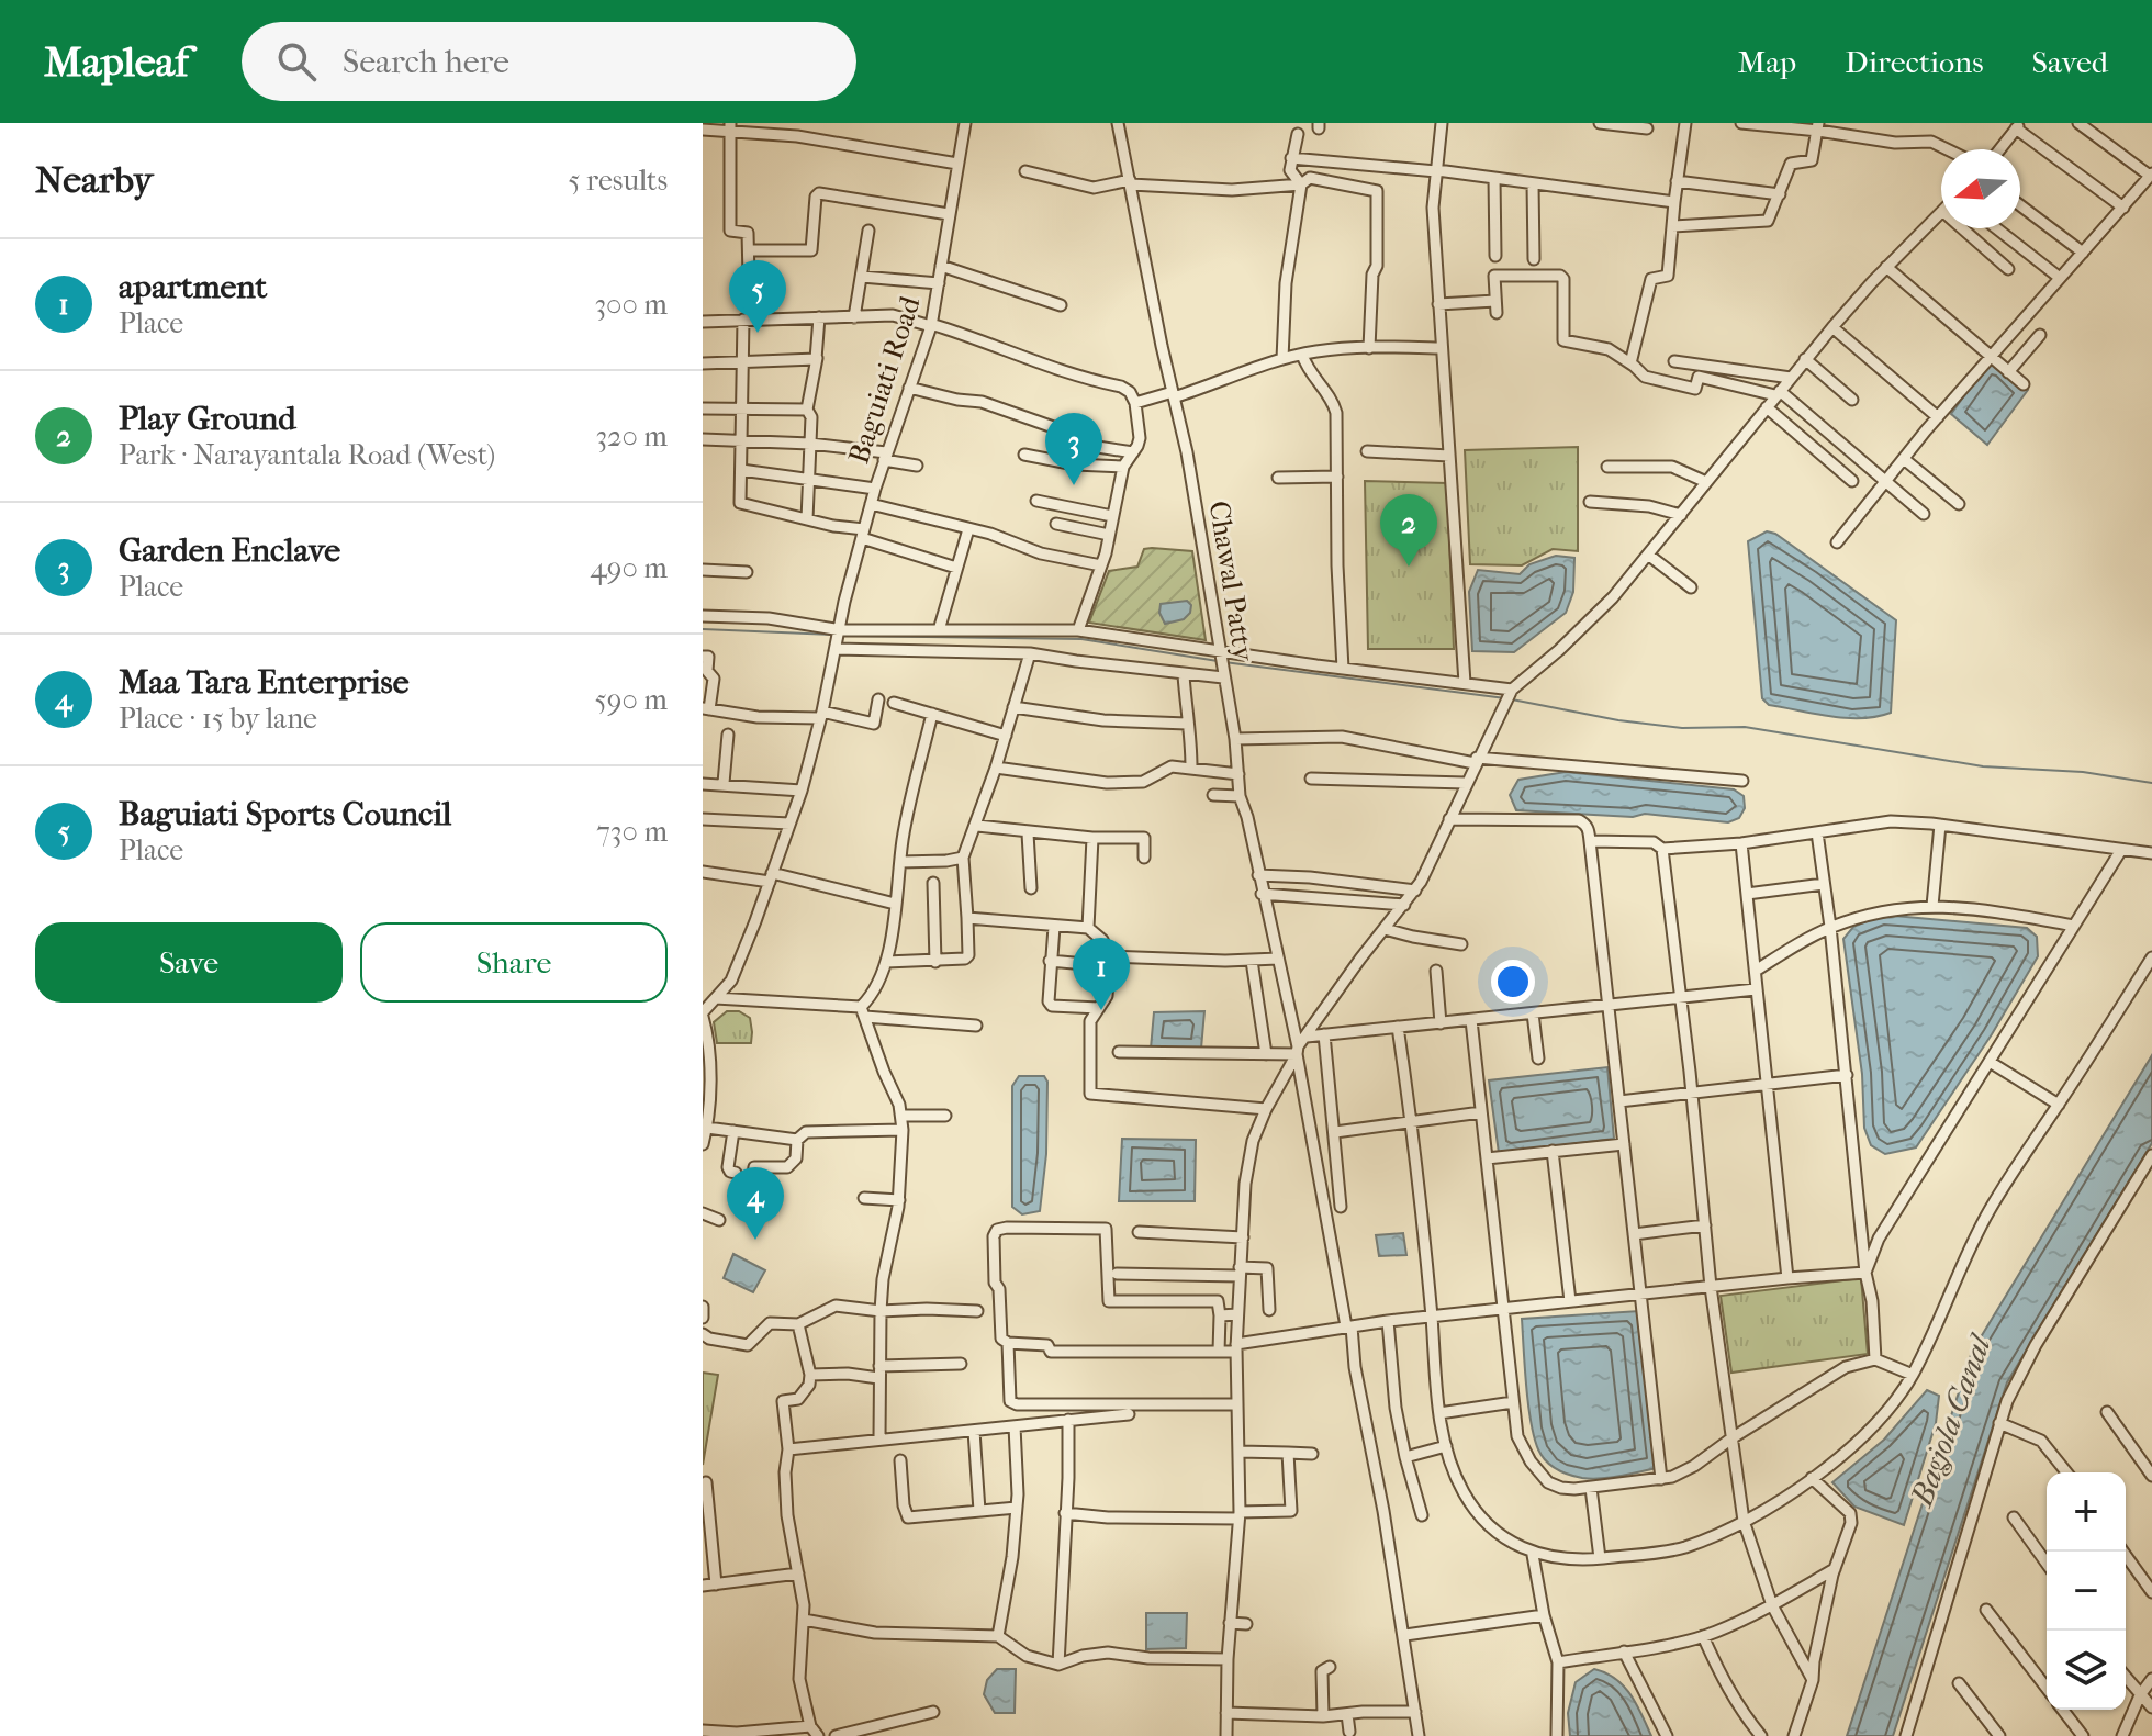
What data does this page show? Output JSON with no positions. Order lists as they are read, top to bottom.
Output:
{
  "streets": {
    "street": ["Baguiati Road", "Chawal Patty"]
  },
  "water": ["Bagjola Canal"],
  "north": "left",
  "page": {
    "header": "Mapleaf",
    "search": "Search here",
    "nav": ["Map", "Directions", "Saved"],
    "heading": ["Nearby", "5 results"],
    "list": [
      {
        "mark": "1",
        "name": "apartment",
        "note": "Place",
        "value": "300 m"
      },
      {
        "mark": "2",
        "name": "Play Ground",
        "note": "Park · Narayantala Road (West)",
        "value": "320 m"
      },
      {
        "mark": "3",
        "name": "Garden Enclave",
        "note": "Place",
        "value": "490 m"
      },
      {
        "mark": "4",
        "name": "Maa Tara Enterprise",
        "note": "Place · 15 by lane",
        "value": "590 m"
      },
      {
        "mark": "5",
        "name": "Baguiati Sports Council",
        "note": "Place",
        "value": "730 m"
      }
    ],
    "pins": [
      "5",
      "3",
      "2",
      "1",
      "4"
    ],
    "buttons": ["Save", "Share"],
    "map_buttons": ["+", "−"]
  }
}
